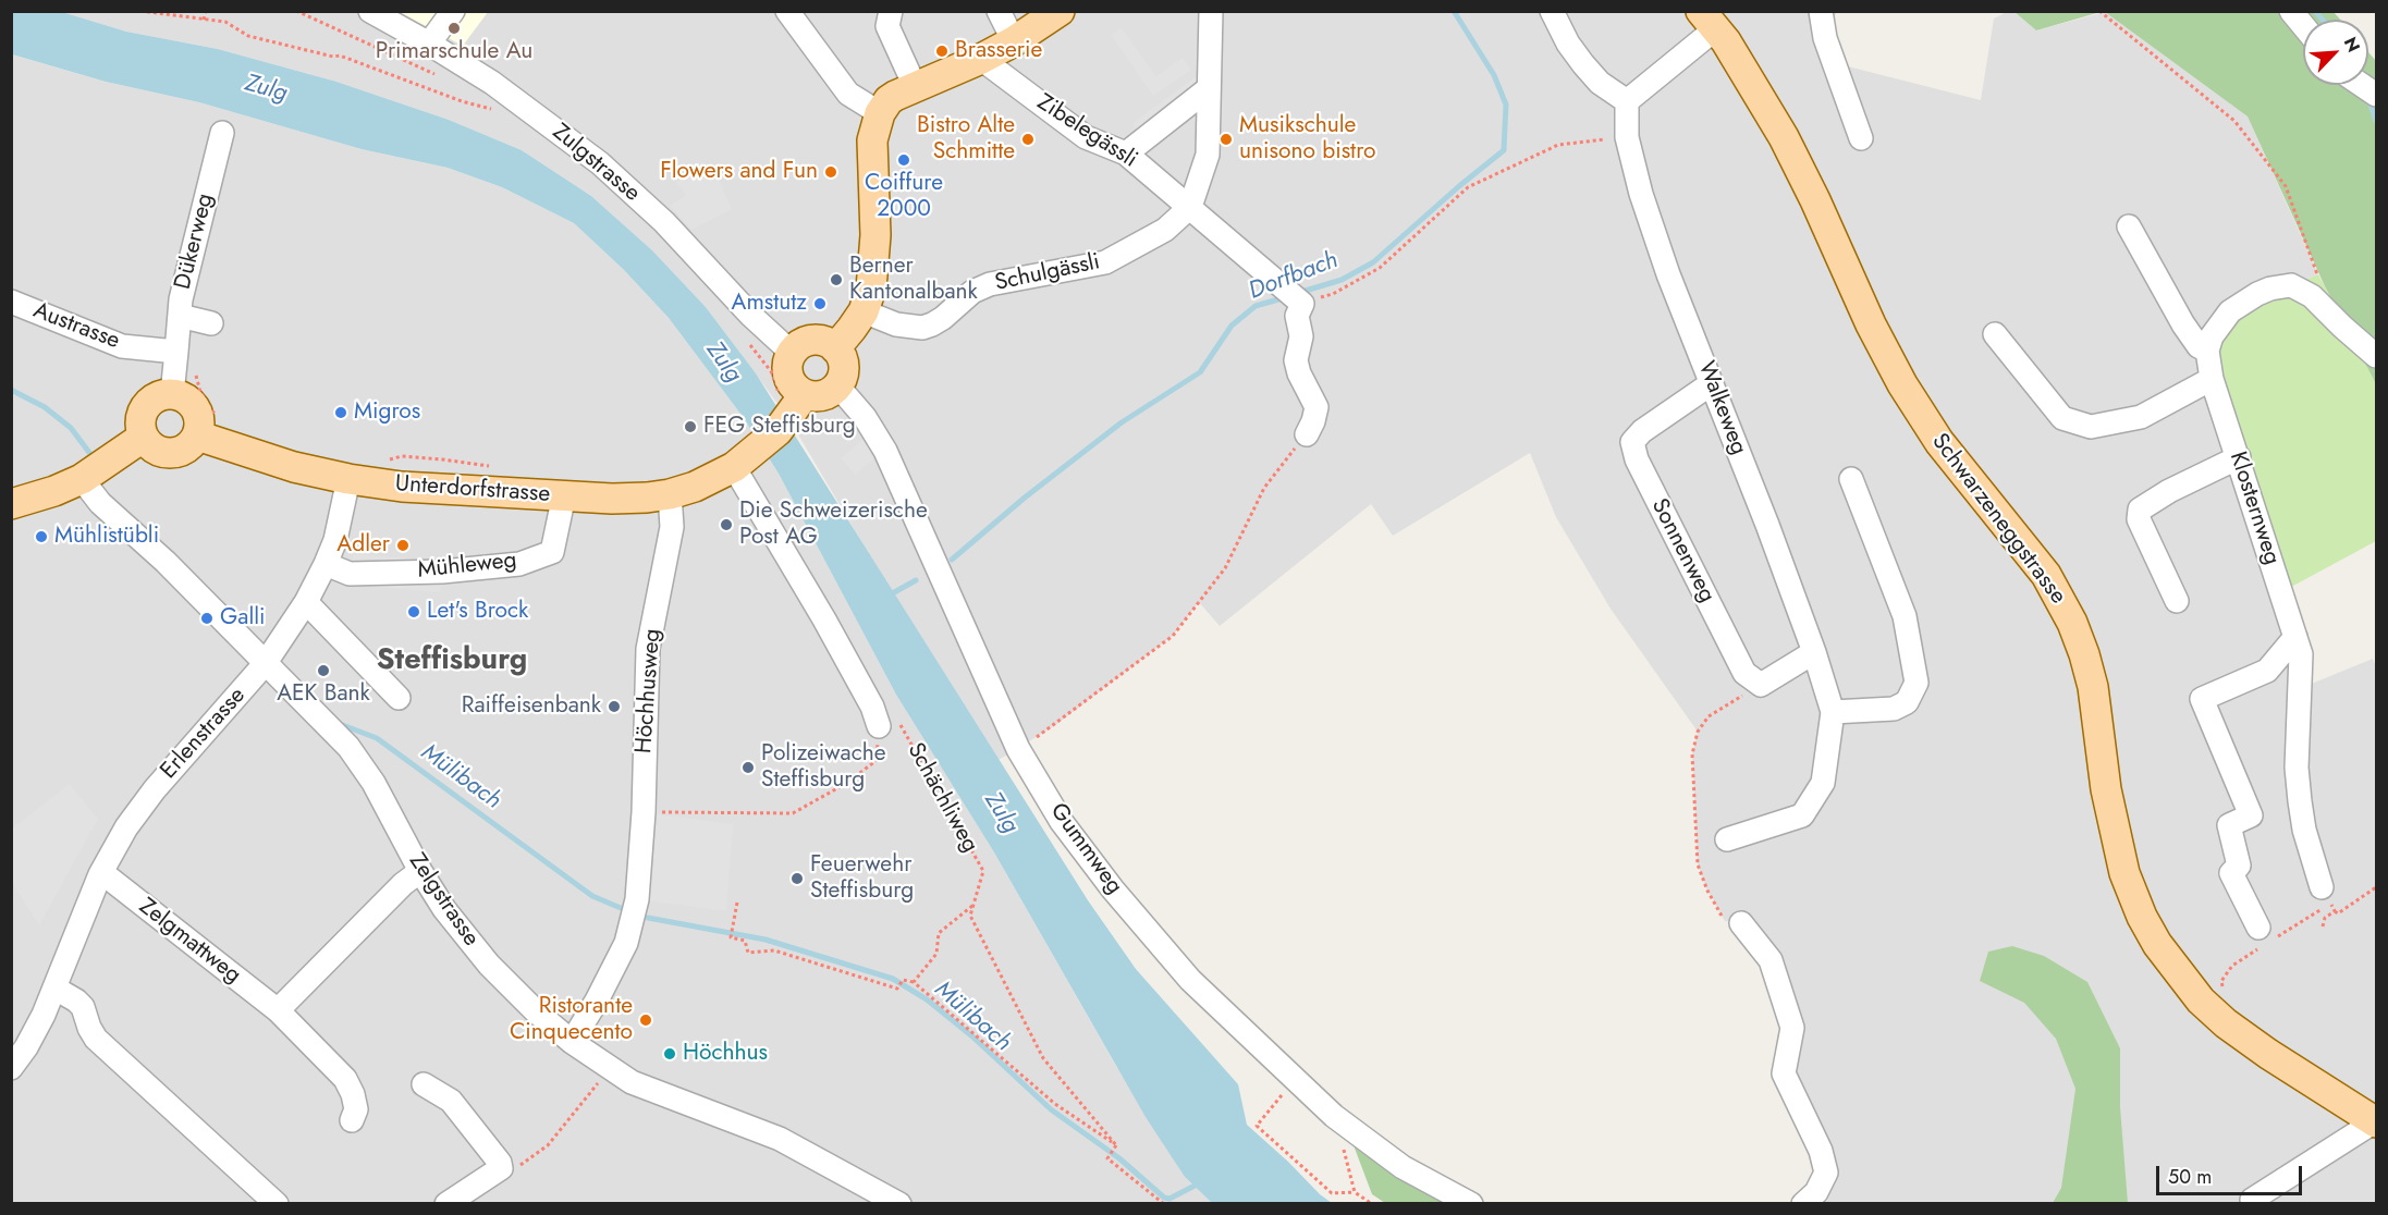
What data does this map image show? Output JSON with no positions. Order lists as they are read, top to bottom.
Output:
{
  "streets": {
    "main road": ["Unterdorfstrasse", "Schwarzeneggstrasse"],
    "street": [
      "Zibelegässli",
      "Zulgstrasse",
      "Dükerweg",
      "Schulgässli",
      "Austrasse",
      "Walkeweg",
      "Klosternweg",
      "Sonnenweg",
      "Mühleweg",
      "Höchhusweg",
      "Erlenstrasse",
      "Schächliweg",
      "Gummweg",
      "Zelgstrasse",
      "Zelgmattweg"
    ]
  },
  "crossings": [
    ["Zibelegässli", "Schulgässli"],
    ["Zulgstrasse", "Unterdorfstrasse"],
    ["Zulgstrasse", "Gummweg"],
    ["Dükerweg", "Austrasse"],
    ["Walkeweg", "Sonnenweg"],
    ["Unterdorfstrasse", "Mühleweg"],
    ["Unterdorfstrasse", "Höchhusweg"],
    ["Unterdorfstrasse", "Erlenstrasse"],
    ["Unterdorfstrasse", "Schächliweg"],
    ["Unterdorfstrasse", "Gummweg"],
    ["Mühleweg", "Erlenstrasse"],
    ["Höchhusweg", "Zelgstrasse"],
    ["Erlenstrasse", "Zelgstrasse"],
    ["Erlenstrasse", "Zelgmattweg"]
  ],
  "districts": ["Steffisburg"],
  "water": ["Zulg", "Dorfbach", "Mülibach"],
  "places": [
    "Primarschule Au",
    "Brasserie",
    "Bistro Alte Schmitte",
    "Musikschule unisono bistro",
    "Coiffure 2000",
    "Flowers and Fun",
    "Berner Kantonalbank",
    "Amstutz",
    "Migros",
    "FEG Steffisburg",
    "Die Schweizerische Post AG",
    "Mühlistübli",
    "Adler",
    "Let's Brock",
    "Galli",
    "AEK Bank",
    "Raiffeisenbank",
    "Polizeiwache Steffisburg",
    "Feuerwehr Steffisburg",
    "Ristorante Cinquecento",
    "Höchhus"
  ],
  "scale_bar": "50 m",
  "north": "top right"
}
